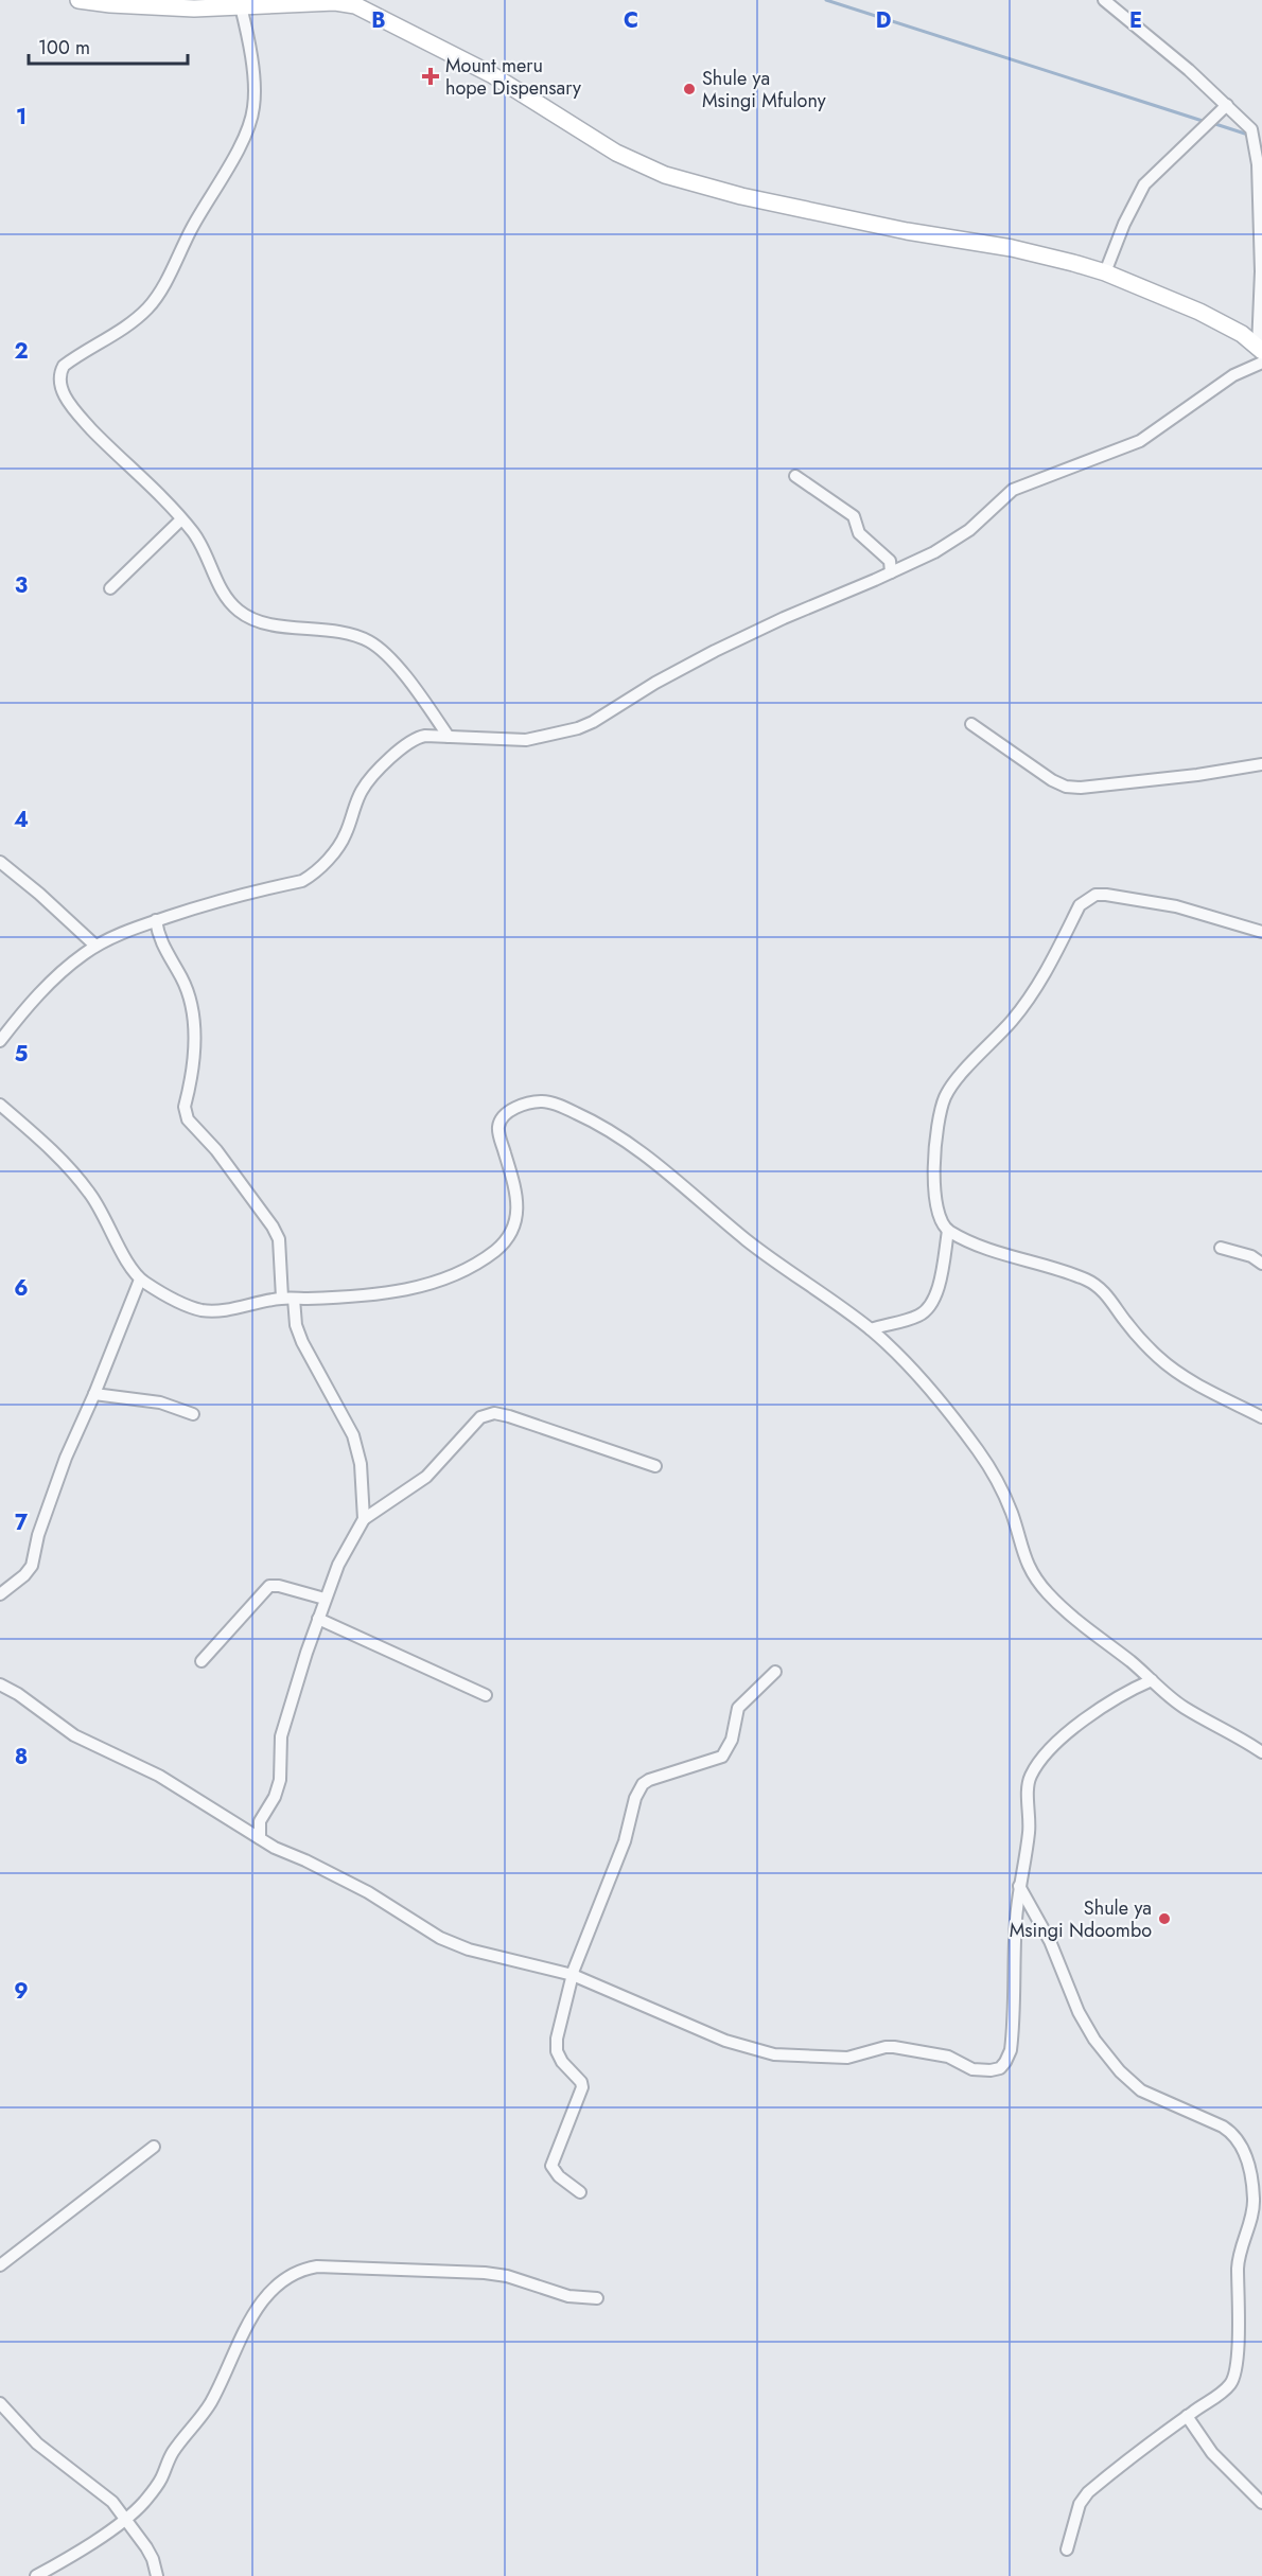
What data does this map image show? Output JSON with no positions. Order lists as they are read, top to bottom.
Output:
{
  "places": {
    "health": ["Mount meru hope Dispensary"],
    "other": ["Shule ya Msingi Mfulony", "Shule ya Msingi Ndoombo"]
  },
  "scale_bar": "100 m",
  "grid": {
    "columns": [
      "B",
      "C",
      "D",
      "E"
    ],
    "rows": [
      "1",
      "2",
      "3",
      "4",
      "5",
      "6",
      "7",
      "8",
      "9"
    ]
  }
}
